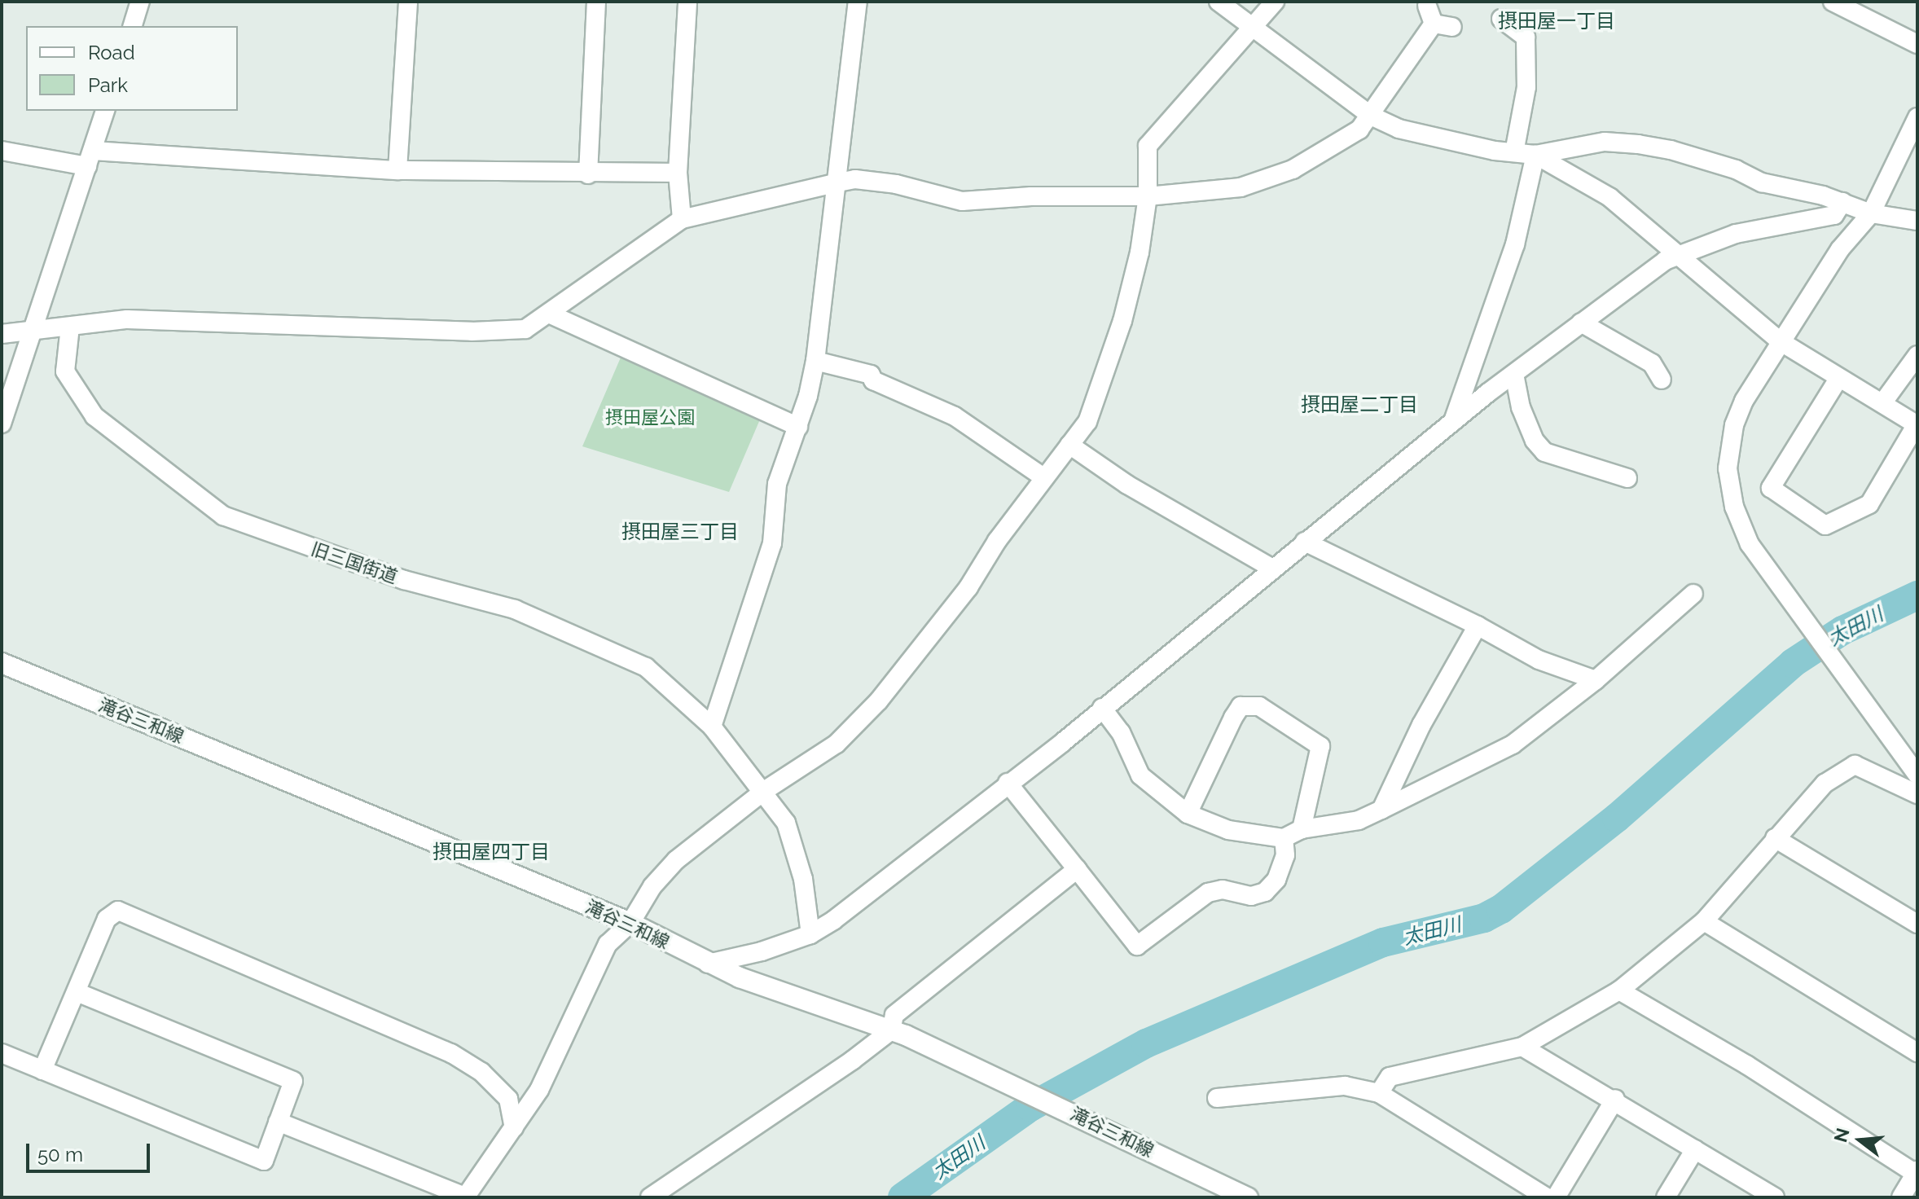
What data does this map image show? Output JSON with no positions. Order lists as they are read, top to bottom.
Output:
{
  "streets": {
    "main road": ["滝谷三和線"],
    "street": ["旧三国街道"]
  },
  "districts": [
    "摂田屋一丁目",
    "摂田屋二丁目",
    "摂田屋三丁目",
    "摂田屋四丁目"
  ],
  "water": ["太田川"],
  "parks": ["摂田屋公園"],
  "legend": ["Road", "Park"],
  "scale_bar": "50 m",
  "north": "left"
}
